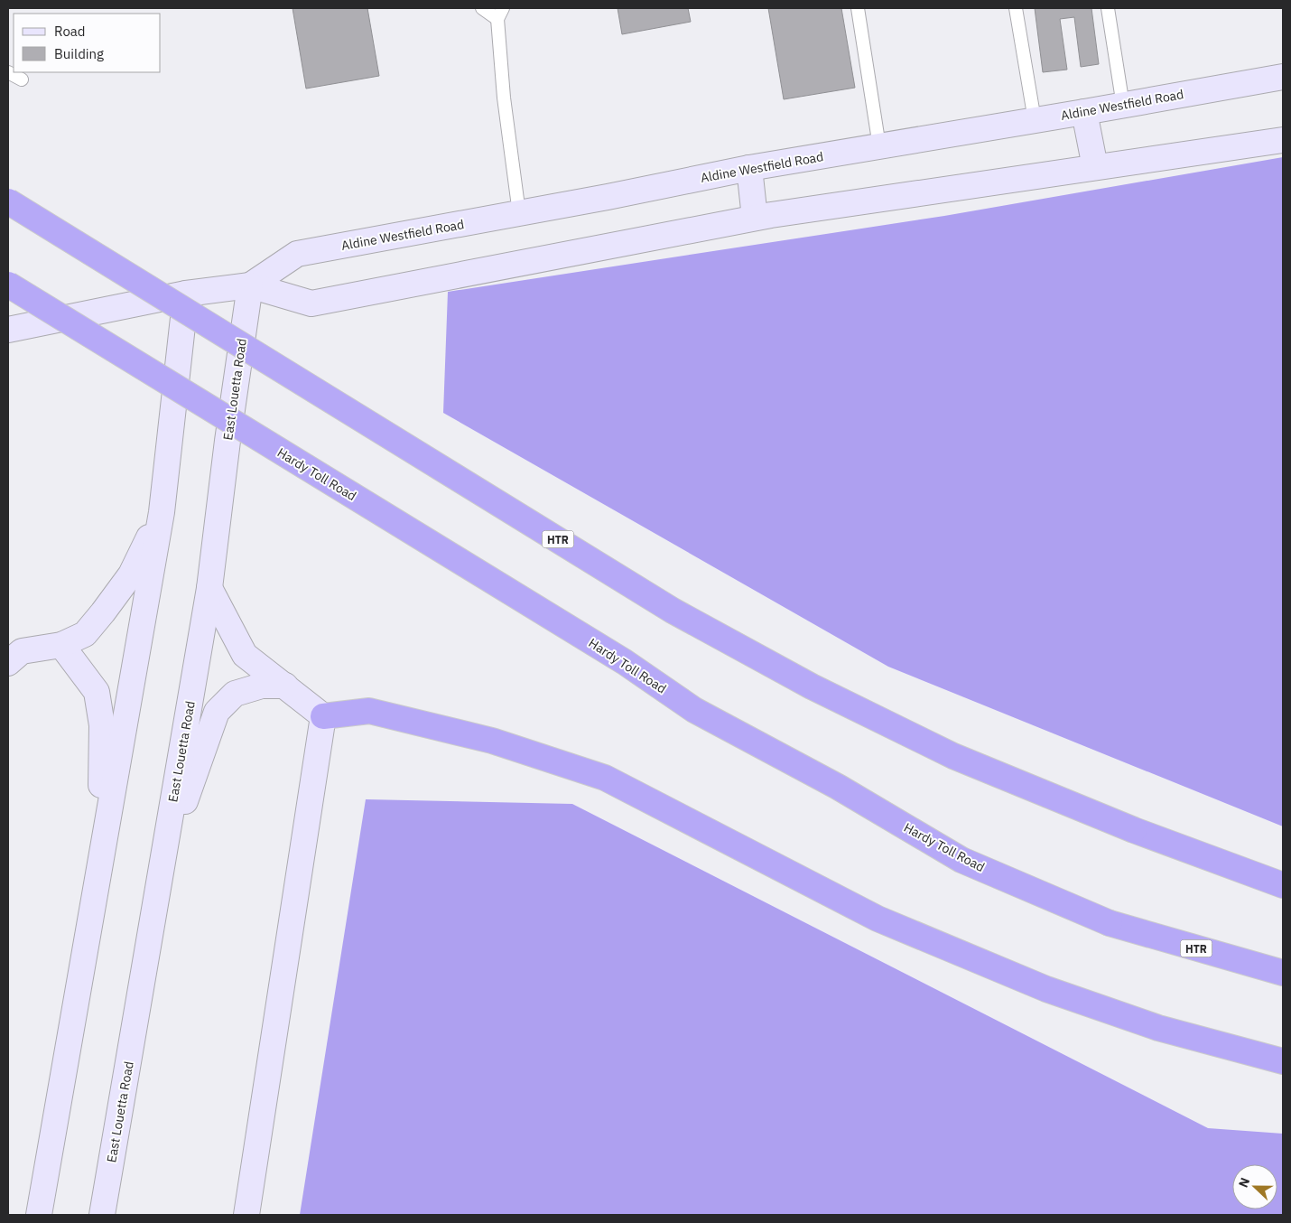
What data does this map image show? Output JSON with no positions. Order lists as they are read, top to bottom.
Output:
{
  "streets": {
    "highway": ["Hardy Toll Road", "HTR"],
    "main road": ["Aldine Westfield Road", "East Louetta Road"]
  },
  "crossings": [
    ["Aldine Westfield Road", "East Louetta Road"]
  ],
  "legend": ["Road", "Building"],
  "north": "left"
}
